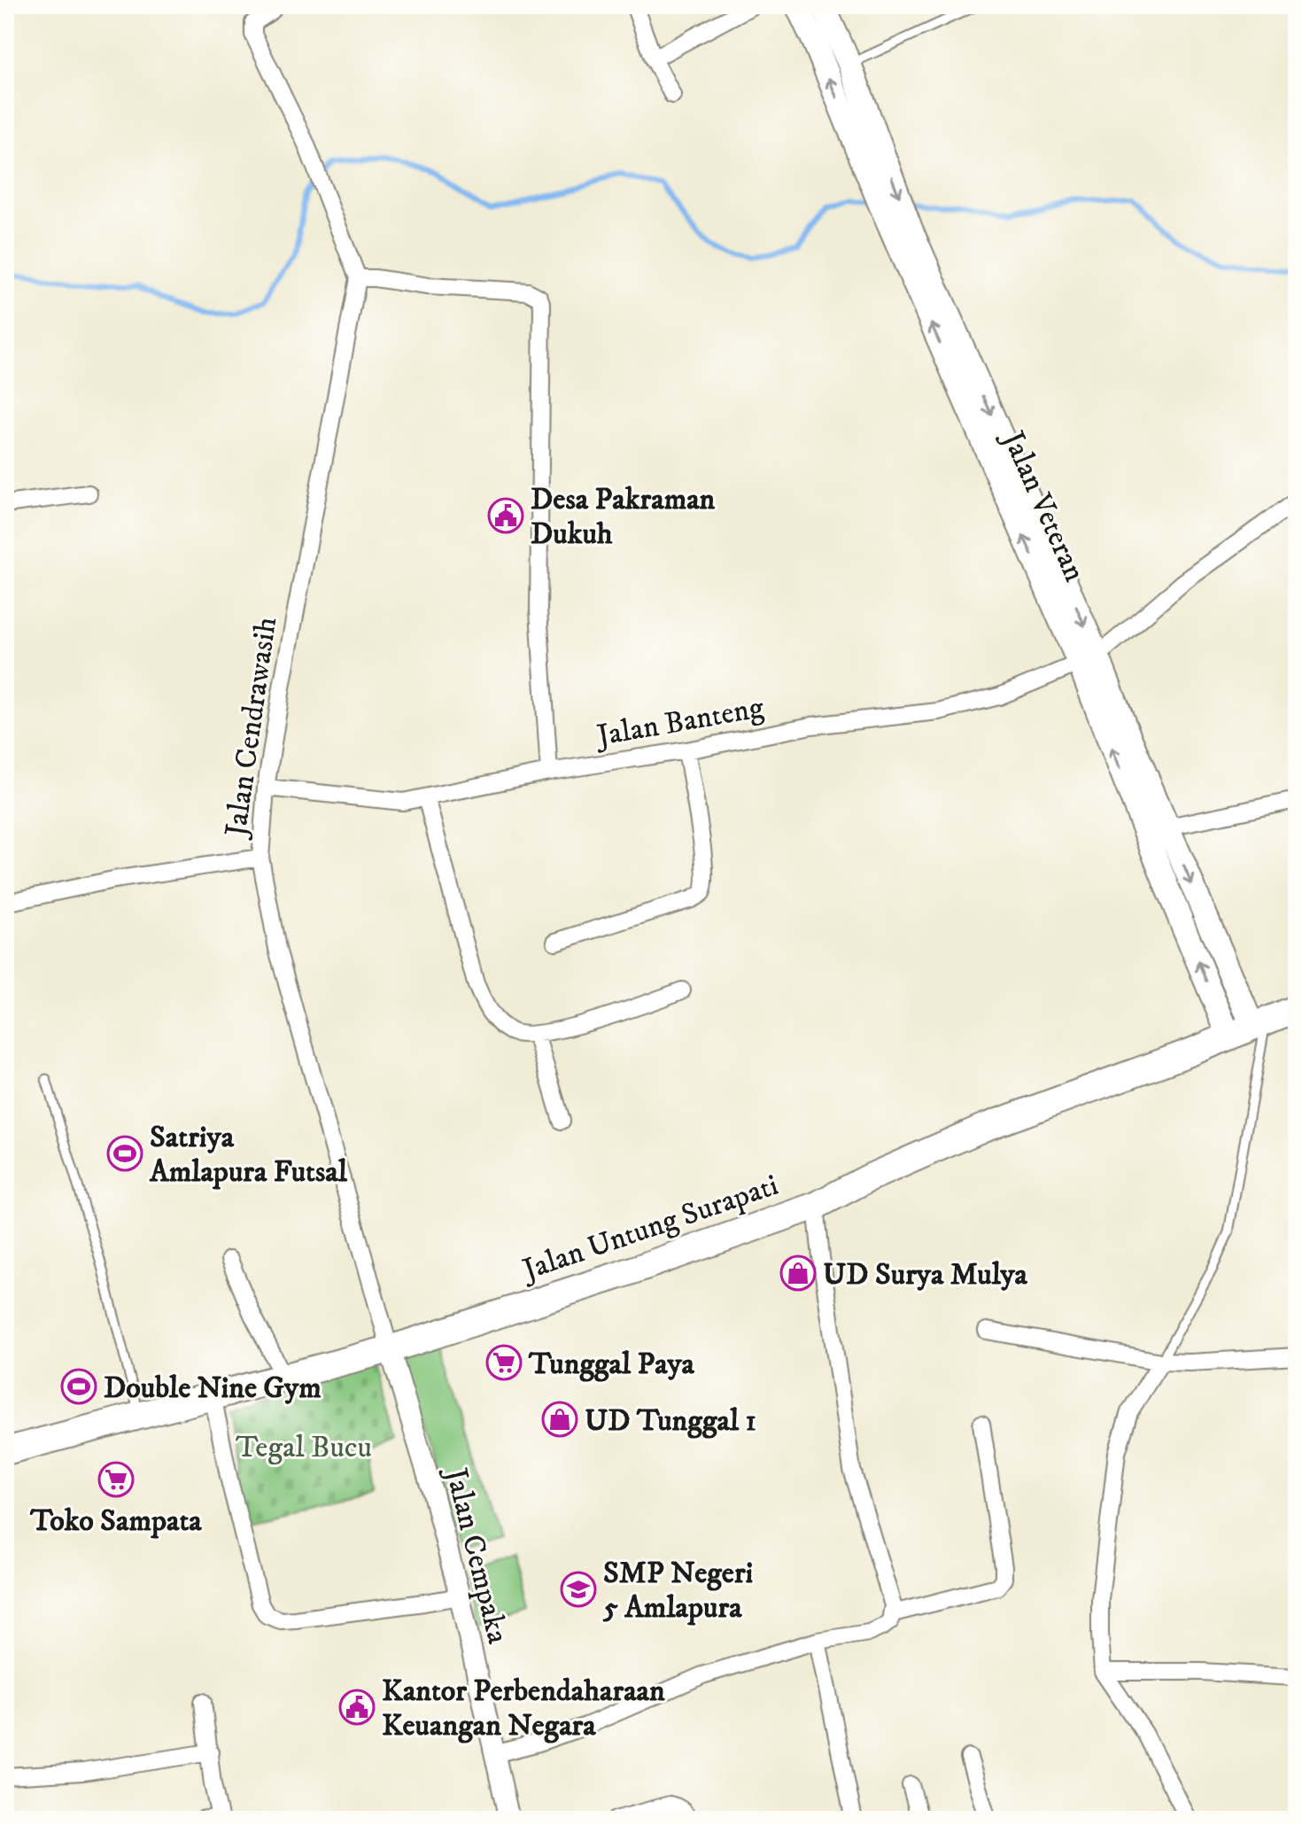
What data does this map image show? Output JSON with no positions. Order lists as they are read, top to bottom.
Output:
{
  "streets": {
    "highway": ["Jalan Untung Surapati"],
    "main road": ["Jalan Veteran"],
    "street": ["Jalan Banteng", "Jalan Cendrawasih", "Jalan Cempaka"]
  },
  "crossings": [
    ["Jalan Veteran", "Jalan Banteng"],
    ["Jalan Veteran", "Jalan Untung Surapati"],
    ["Jalan Banteng", "Jalan Cendrawasih"],
    ["Jalan Cendrawasih", "Jalan Untung Surapati"],
    ["Jalan Cendrawasih", "Jalan Cempaka"],
    ["Jalan Untung Surapati", "Jalan Cempaka"]
  ],
  "parks": ["Tegal Bucu"],
  "places": {
    "public building": ["Desa Pakraman Dukuh", "Kantor Perbendaharaan Keuangan Negara"],
    "sports": ["Satriya Amlapura Futsal", "Double Nine Gym"],
    "shop": ["UD Surya Mulya", "UD Tunggal 1"],
    "supermarket": ["Tunggal Paya", "Toko Sampata"],
    "school or university": ["SMP Negeri 5 Amlapura"]
  }
}
